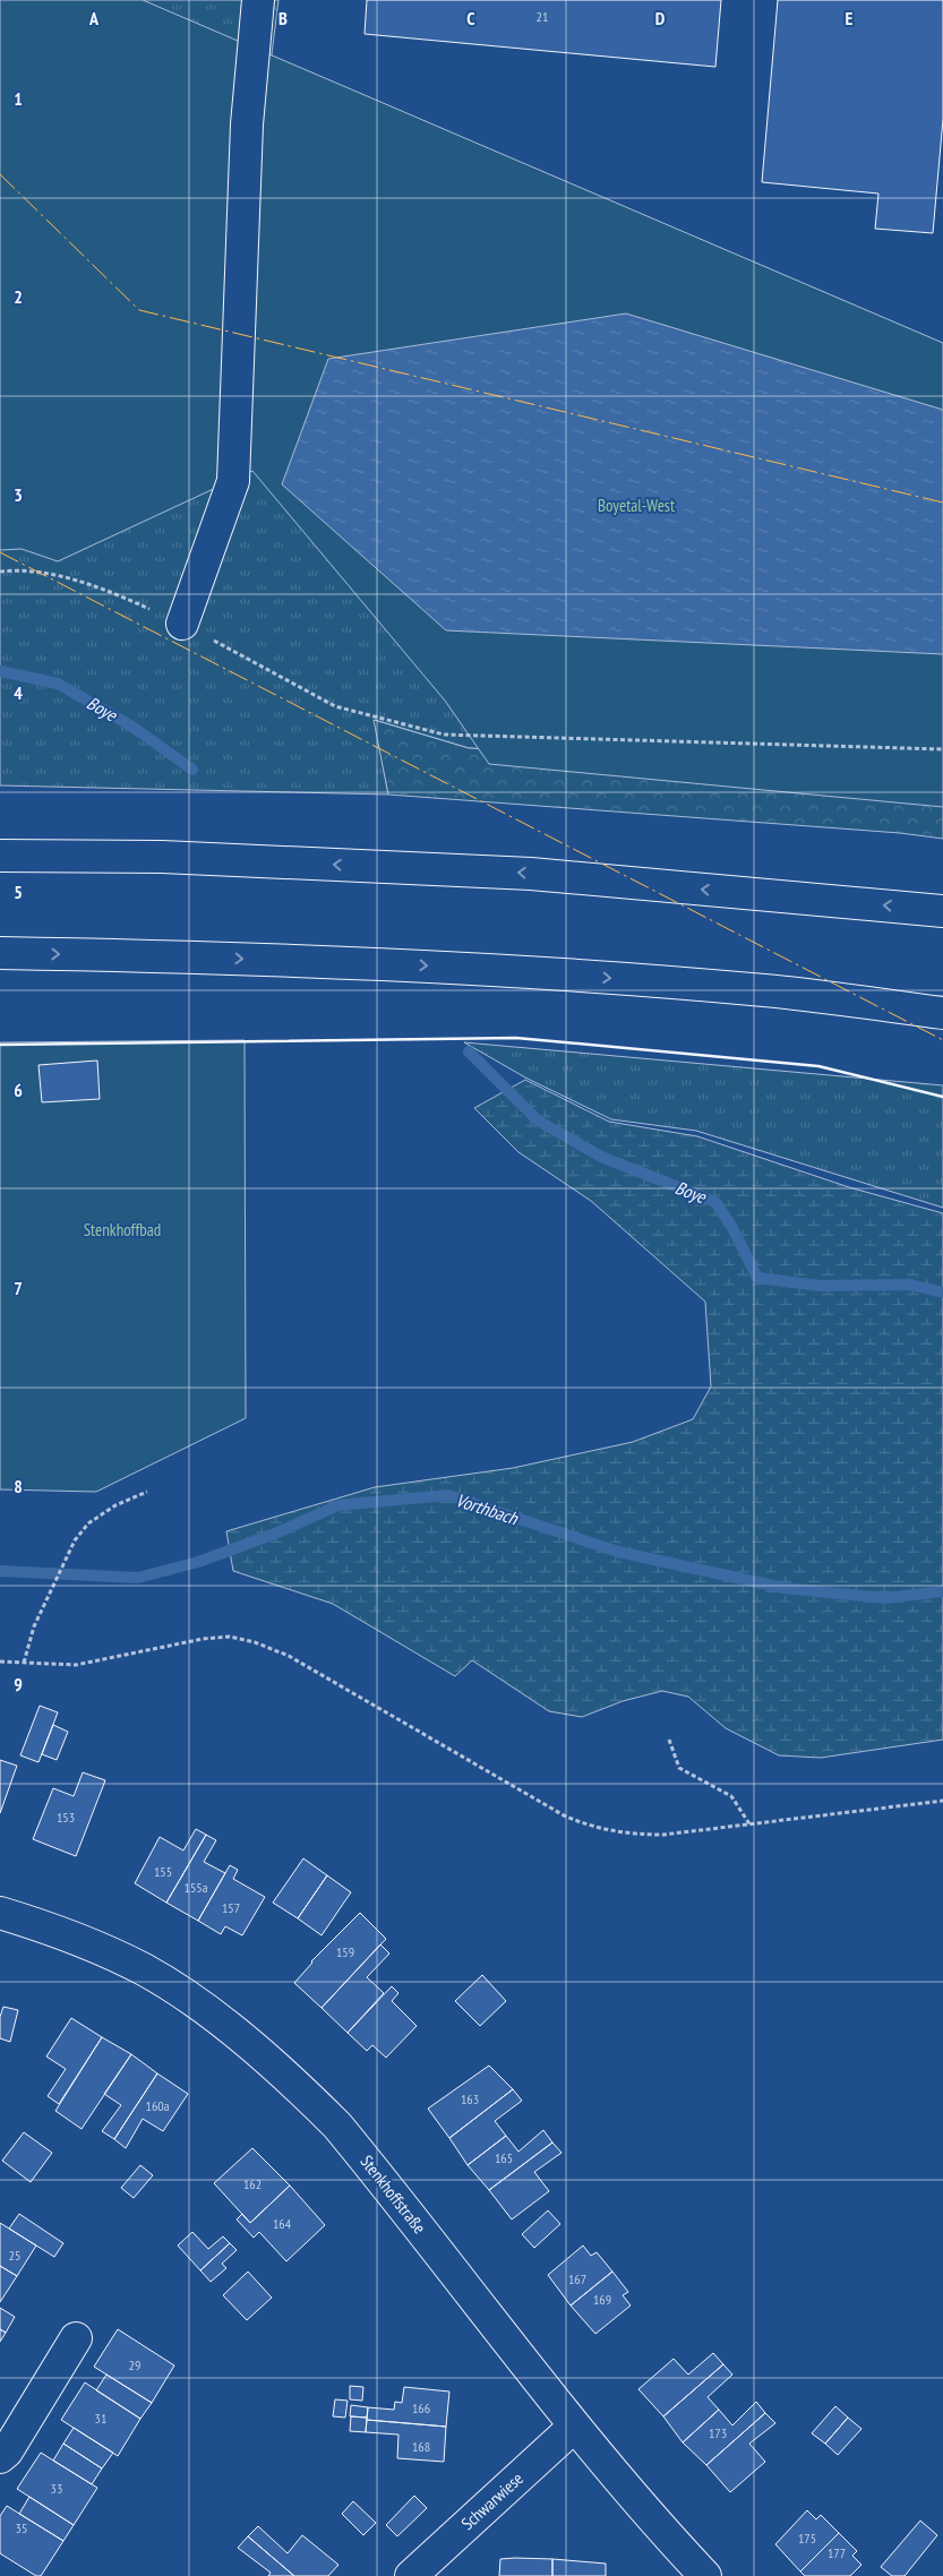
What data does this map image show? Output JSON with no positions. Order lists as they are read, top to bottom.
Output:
{
  "streets": {
    "main road": ["Stenkhoffstraße", "Schwarwiese"]
  },
  "crossings": [
    ["Stenkhoffstraße", "Schwarwiese"]
  ],
  "water": ["Boye", "Vorthbach"],
  "parks": ["Boyetal-West", "Stenkhoffbad"],
  "house_numbers": [
    "21",
    "153",
    "155",
    "155a",
    "157",
    "159",
    "163",
    "160a",
    "165",
    "162",
    "164",
    "25",
    "167",
    "169",
    "29",
    "166",
    "31",
    "173",
    "168",
    "33",
    "35",
    "175",
    "177"
  ],
  "grid": {
    "columns": [
      "A",
      "B",
      "C",
      "D",
      "E"
    ],
    "rows": [
      "1",
      "2",
      "3",
      "4",
      "5",
      "6",
      "7",
      "8",
      "9"
    ]
  }
}
